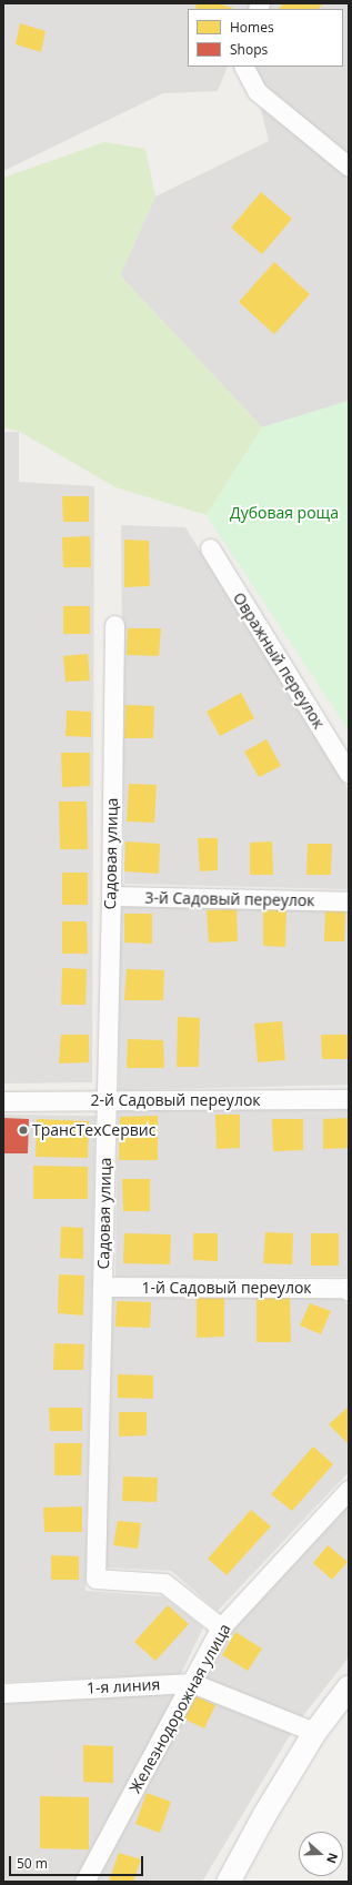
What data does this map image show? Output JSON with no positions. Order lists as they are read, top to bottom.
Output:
{
  "streets": {
    "street": [
      "Овражный переулок",
      "Садовая улица",
      "3-й Садовый переулок",
      "2-й Садовый переулок",
      "1-й Садовый переулок",
      "1-я линия",
      "Железнодорожная улица"
    ]
  },
  "crossings": [
    ["Садовая улица", "3-й Садовый переулок"],
    ["Садовая улица", "2-й Садовый переулок"],
    ["Садовая улица", "1-й Садовый переулок"],
    ["Садовая улица", "Железнодорожная улица"],
    ["1-я линия", "Железнодорожная улица"]
  ],
  "parks": ["Дубовая роща"],
  "places": ["ТрансТехСервис"],
  "legend": ["Homes", "Shops"],
  "scale_bar": "50 m",
  "north": "right"
}
